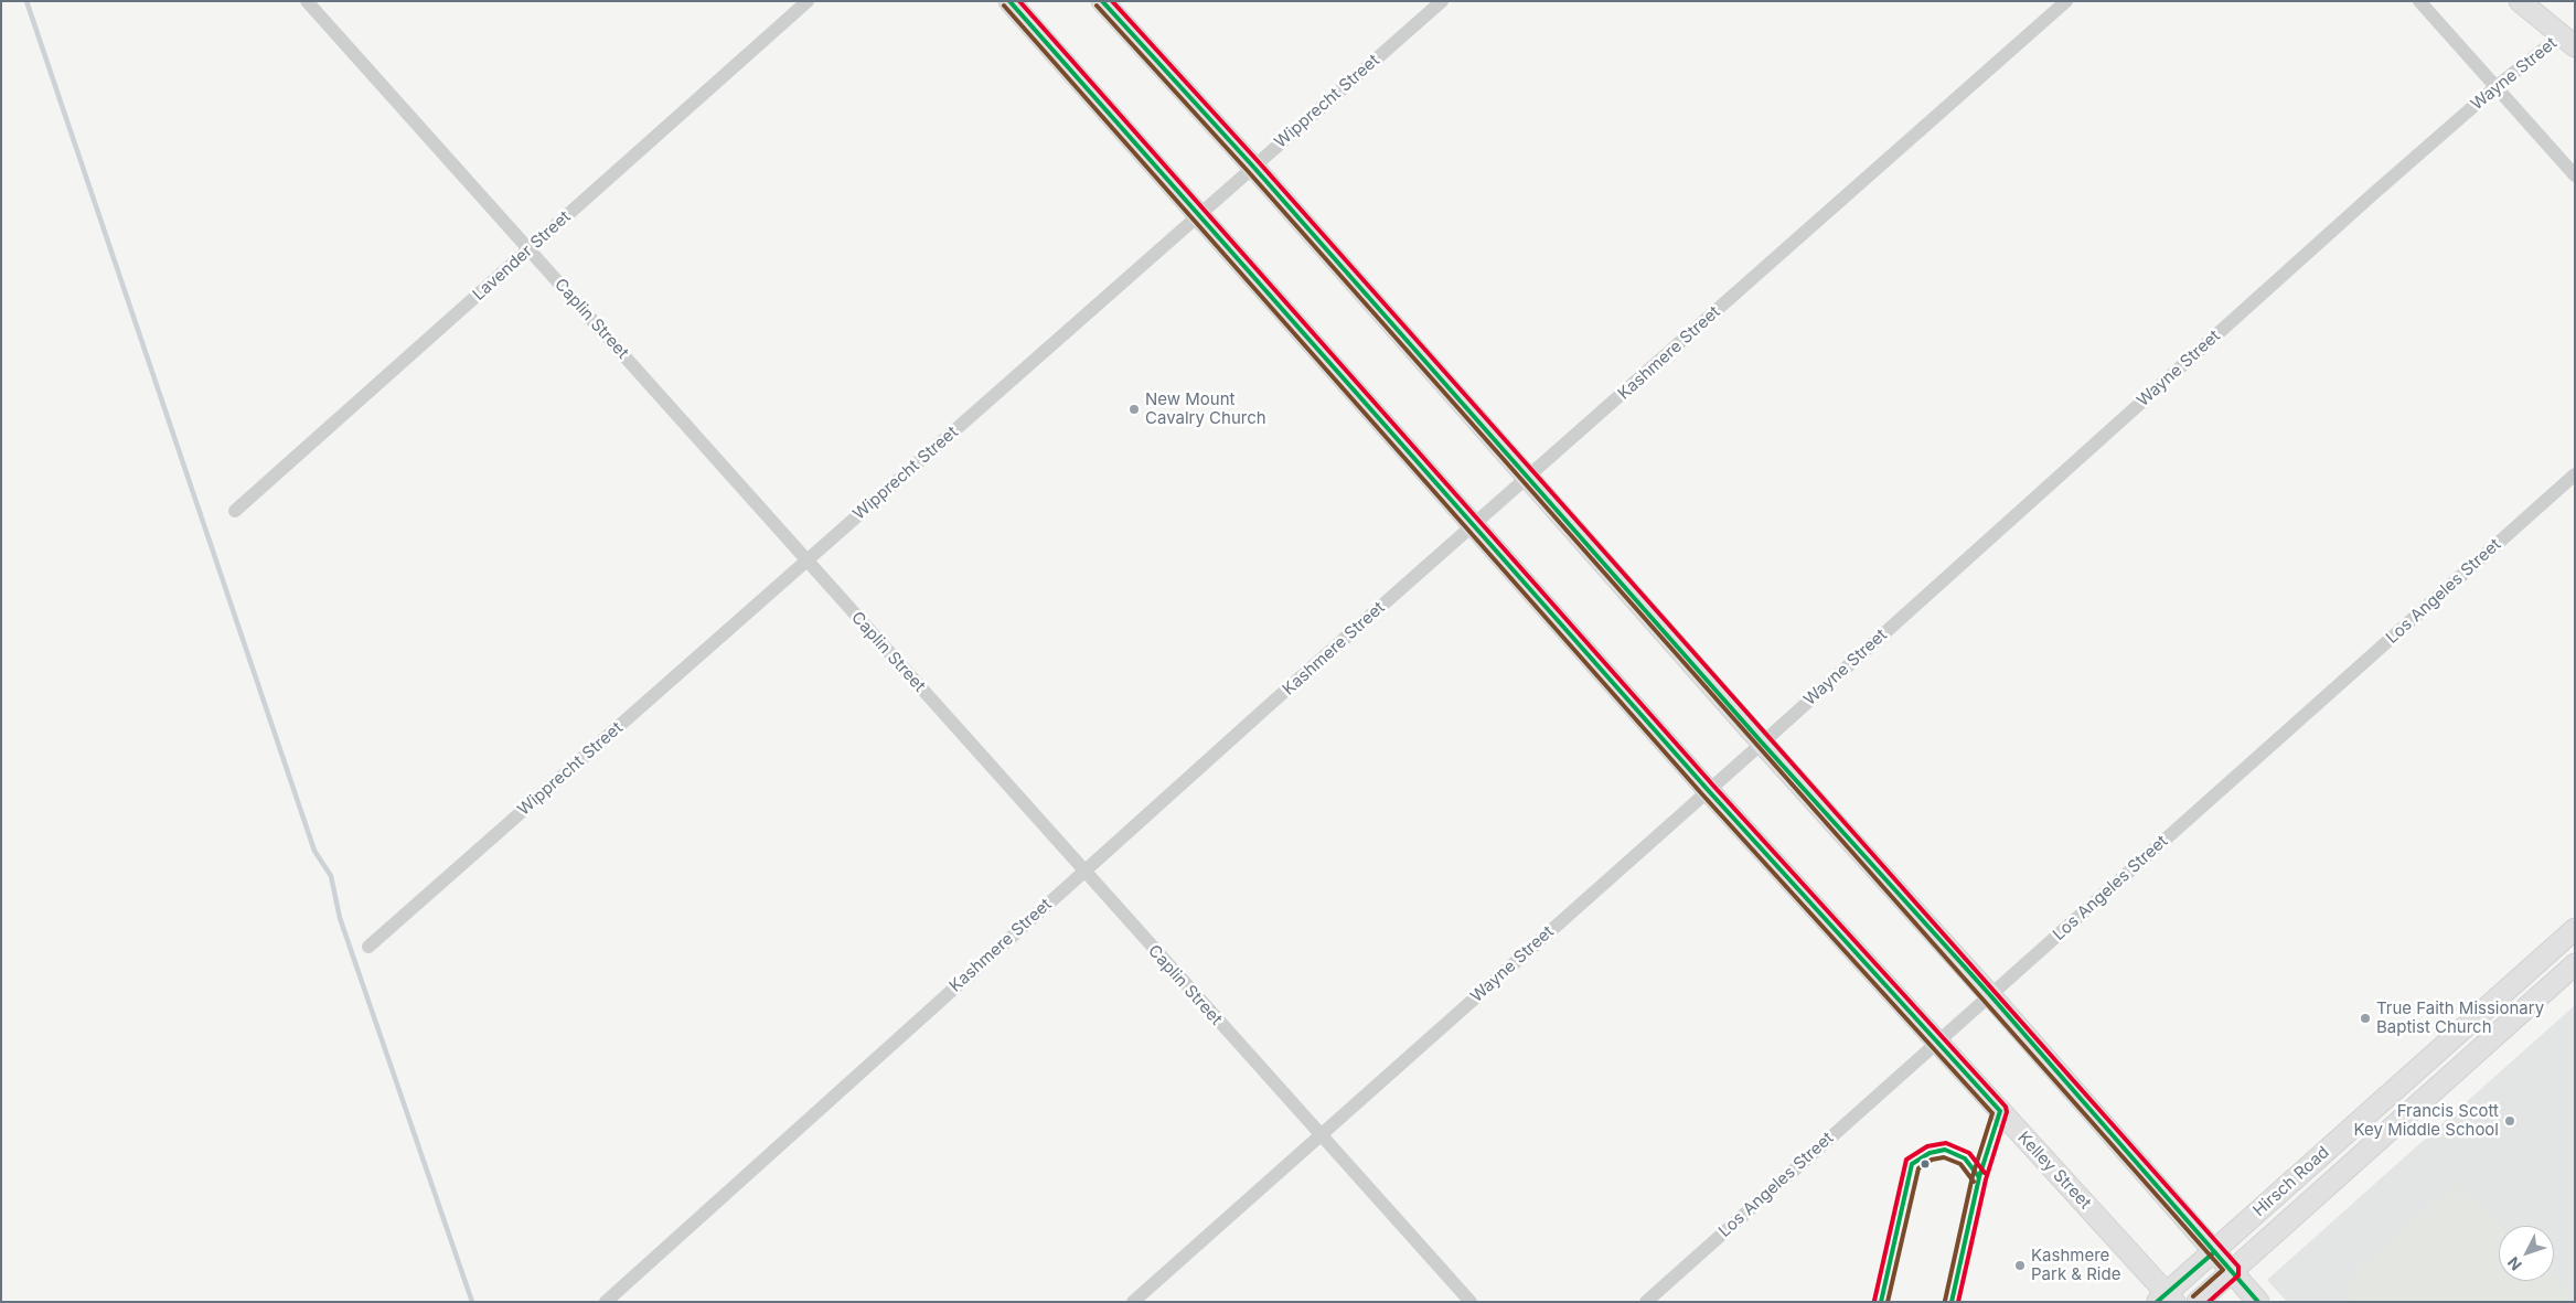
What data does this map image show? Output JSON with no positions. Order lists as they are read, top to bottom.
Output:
{
  "streets": {
    "main road": ["Kelley Street", "Hirsch Road"],
    "street": [
      "Wayne Street",
      "Wipprecht Street",
      "Lavender Street",
      "Caplin Street",
      "Kashmere Street",
      "Los Angeles Street"
    ]
  },
  "crossings": [
    ["Wayne Street", "Caplin Street"],
    ["Wayne Street", "Kelley Street"],
    ["Wipprecht Street", "Caplin Street"],
    ["Wipprecht Street", "Kelley Street"],
    ["Lavender Street", "Caplin Street"],
    ["Caplin Street", "Kashmere Street"],
    ["Kashmere Street", "Kelley Street"],
    ["Los Angeles Street", "Kelley Street"],
    ["Kelley Street", "Hirsch Road"]
  ],
  "places": [
    "New Mount Cavalry Church",
    "True Faith Missionary Baptist Church",
    "Francis Scott Key Middle School",
    "Kashmere Park & Ride"
  ],
  "north": "bottom left"
}
